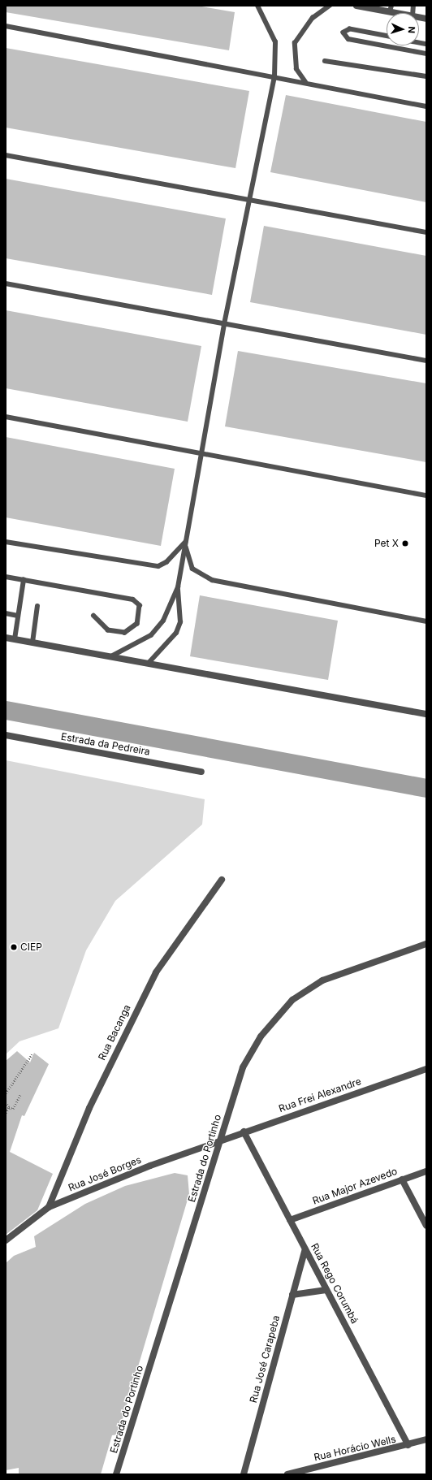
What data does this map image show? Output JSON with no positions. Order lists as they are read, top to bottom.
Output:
{
  "streets": {
    "street": [
      "Estrada da Pedreira",
      "Rua Bacanga",
      "Rua Frei Alexandre",
      "Estrada do Portinho",
      "Rua José Borges",
      "Rua Major Azevedo",
      "Rua Rego Corumbá",
      "Rua José Carapeba",
      "Rua Horácio Wells"
    ]
  },
  "crossings": [
    ["Rua Bacanga", "Rua José Borges"],
    ["Rua Frei Alexandre", "Estrada do Portinho"],
    ["Rua Frei Alexandre", "Rua José Borges"],
    ["Rua Frei Alexandre", "Rua Rego Corumbá"],
    ["Estrada do Portinho", "Rua José Borges"],
    ["Rua Major Azevedo", "Rua Rego Corumbá"],
    ["Rua Rego Corumbá", "Rua José Carapeba"],
    ["Rua Rego Corumbá", "Rua Horácio Wells"]
  ],
  "places": ["Pet X", "CIEP"],
  "north": "right"
}
